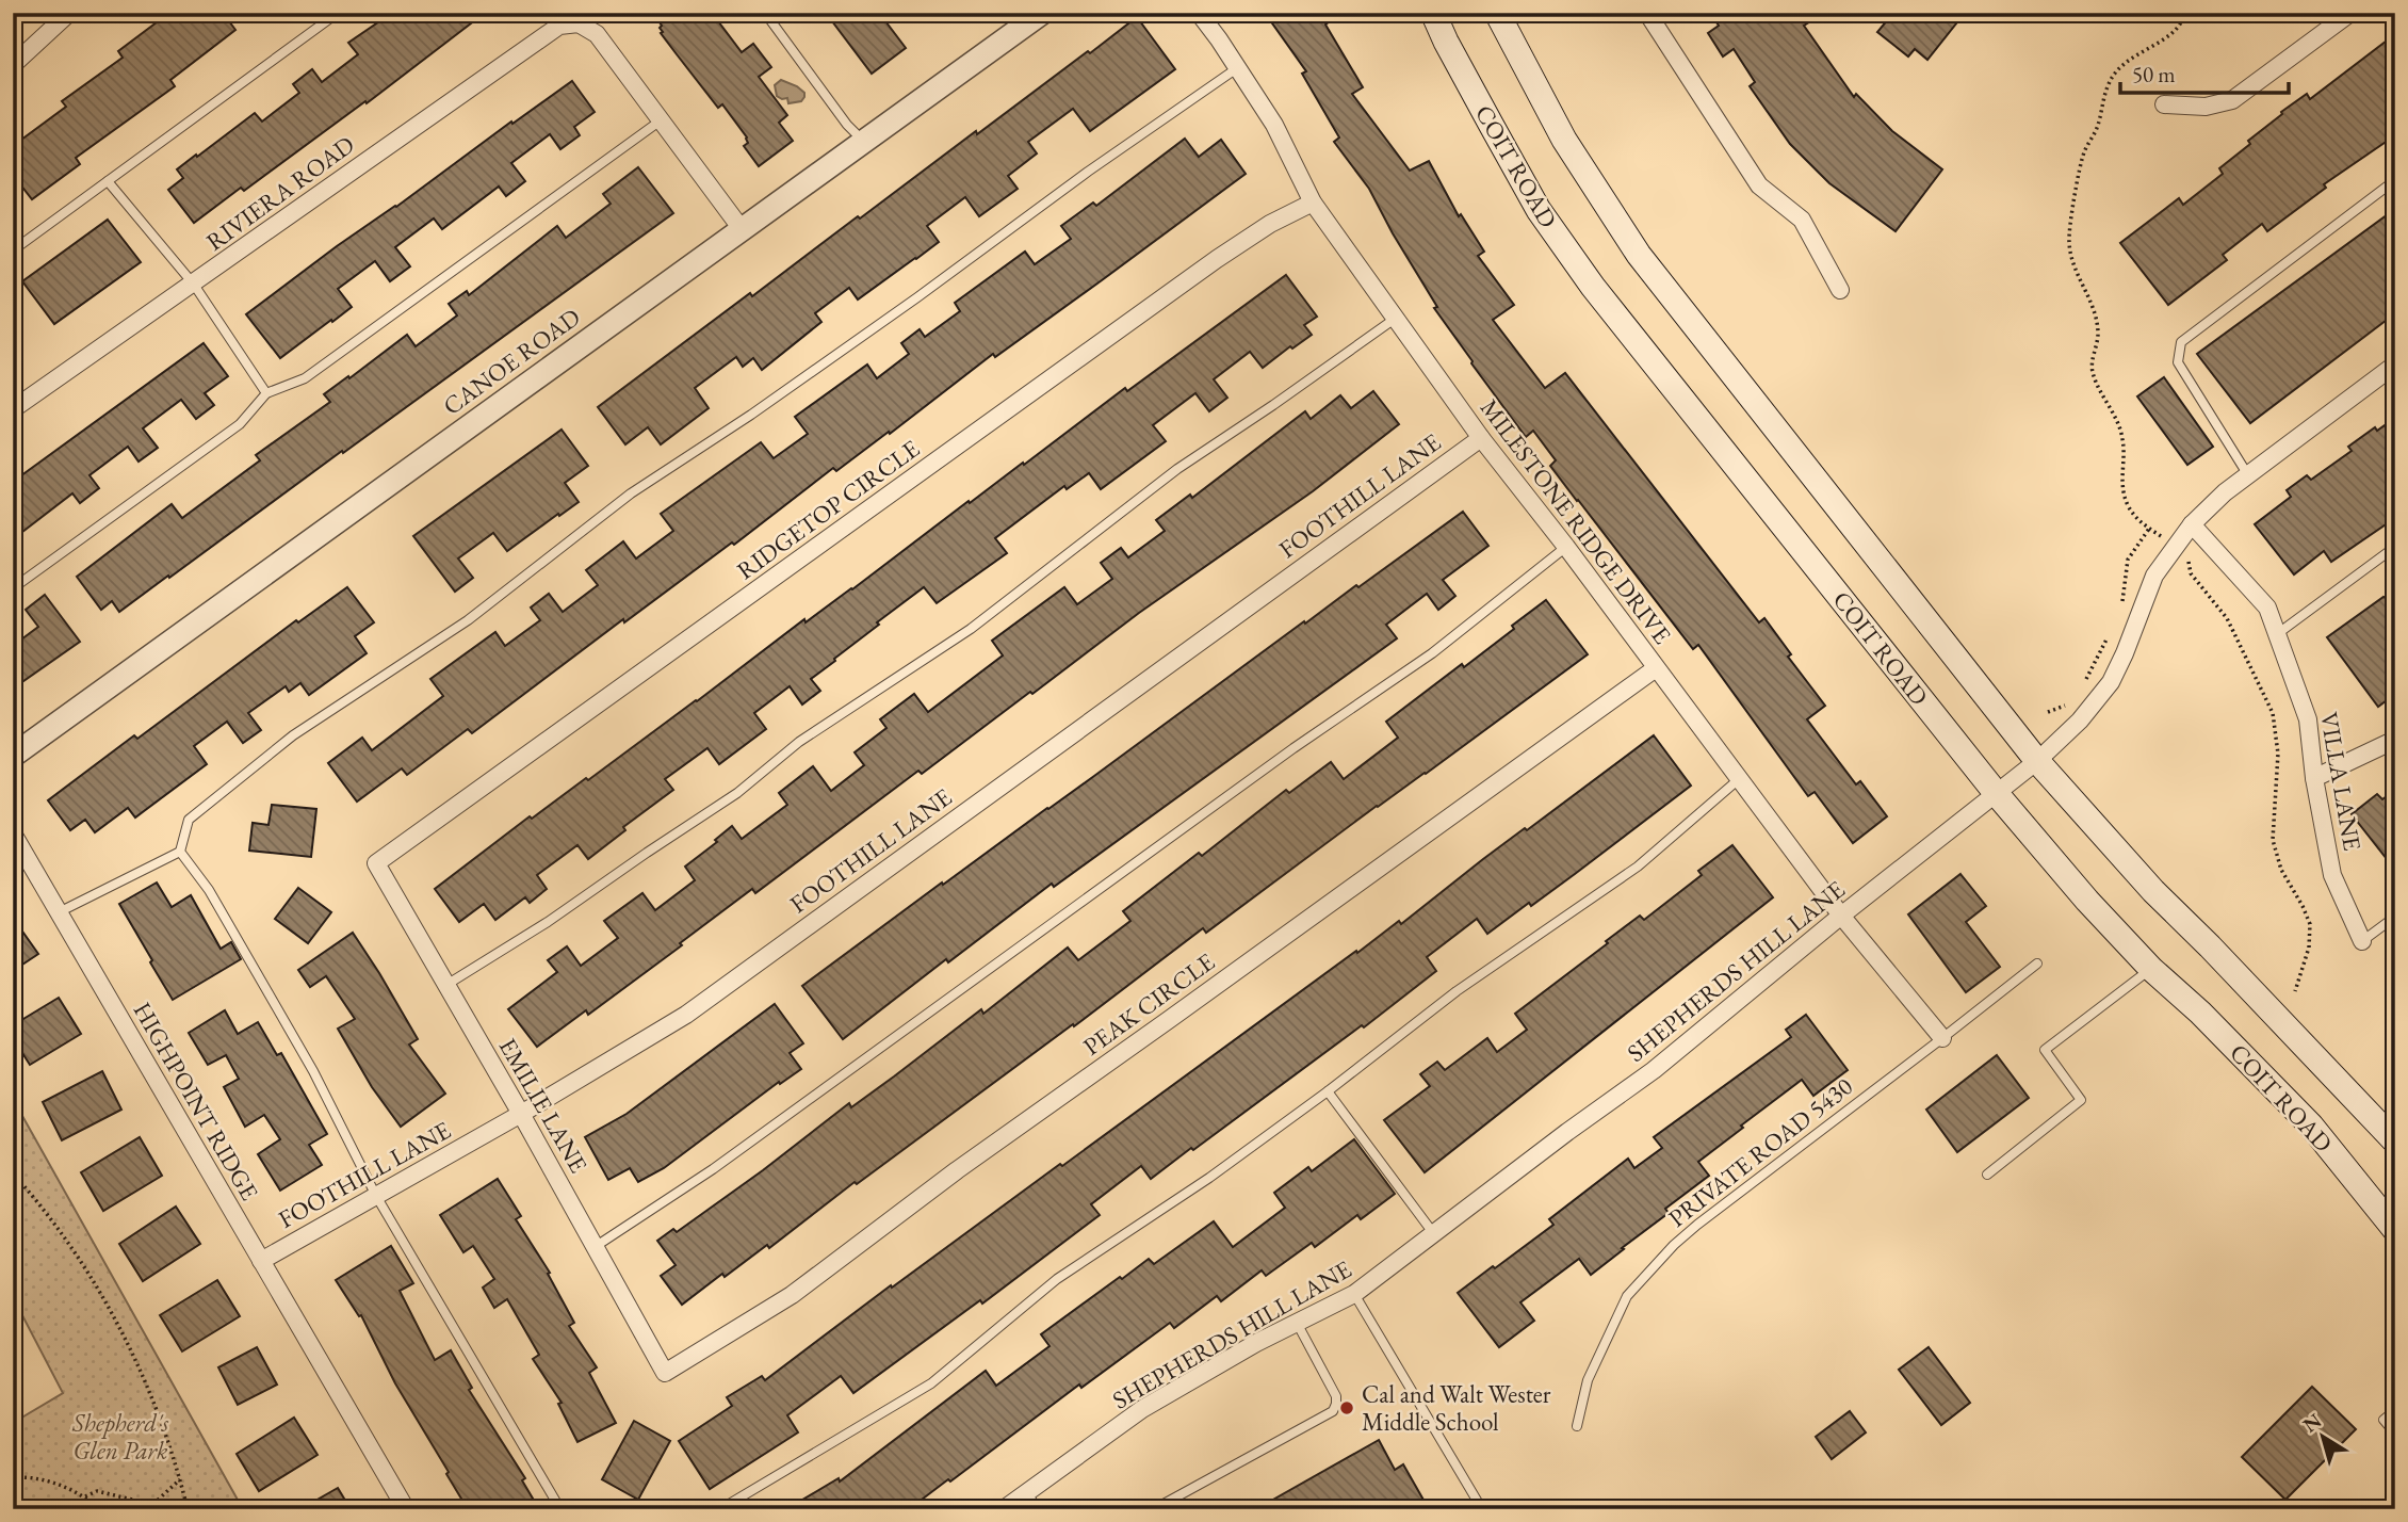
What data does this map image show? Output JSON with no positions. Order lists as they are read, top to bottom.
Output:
{
  "streets": {
    "main road": ["COIT ROAD"],
    "street": [
      "RIVIERA ROAD",
      "CANOE ROAD",
      "FOOTHILL LANE",
      "RIDGETOP CIRCLE",
      "MILESTONE RIDGE DRIVE",
      "VILLA LANE",
      "SHEPHERDS HILL LANE",
      "PEAK CIRCLE",
      "HIGHPOINT RIDGE",
      "EMILIE LANE"
    ],
    "lane": ["PRIVATE ROAD 5430"]
  },
  "crossings": [
    ["COIT ROAD", "SHEPHERDS HILL LANE"],
    ["FOOTHILL LANE", "MILESTONE RIDGE DRIVE"],
    ["FOOTHILL LANE", "HIGHPOINT RIDGE"],
    ["FOOTHILL LANE", "EMILIE LANE"],
    ["RIDGETOP CIRCLE", "MILESTONE RIDGE DRIVE"],
    ["RIDGETOP CIRCLE", "EMILIE LANE"],
    ["MILESTONE RIDGE DRIVE", "SHEPHERDS HILL LANE"],
    ["MILESTONE RIDGE DRIVE", "PEAK CIRCLE"],
    ["MILESTONE RIDGE DRIVE", "PRIVATE ROAD 5430"],
    ["VILLA LANE", "SHEPHERDS HILL LANE"],
    ["PEAK CIRCLE", "EMILIE LANE"]
  ],
  "parks": ["Shepherd's Glen Park"],
  "places": ["Cal and Walt Wester Middle School"],
  "scale_bar": "50 m",
  "north": "top left"
}
